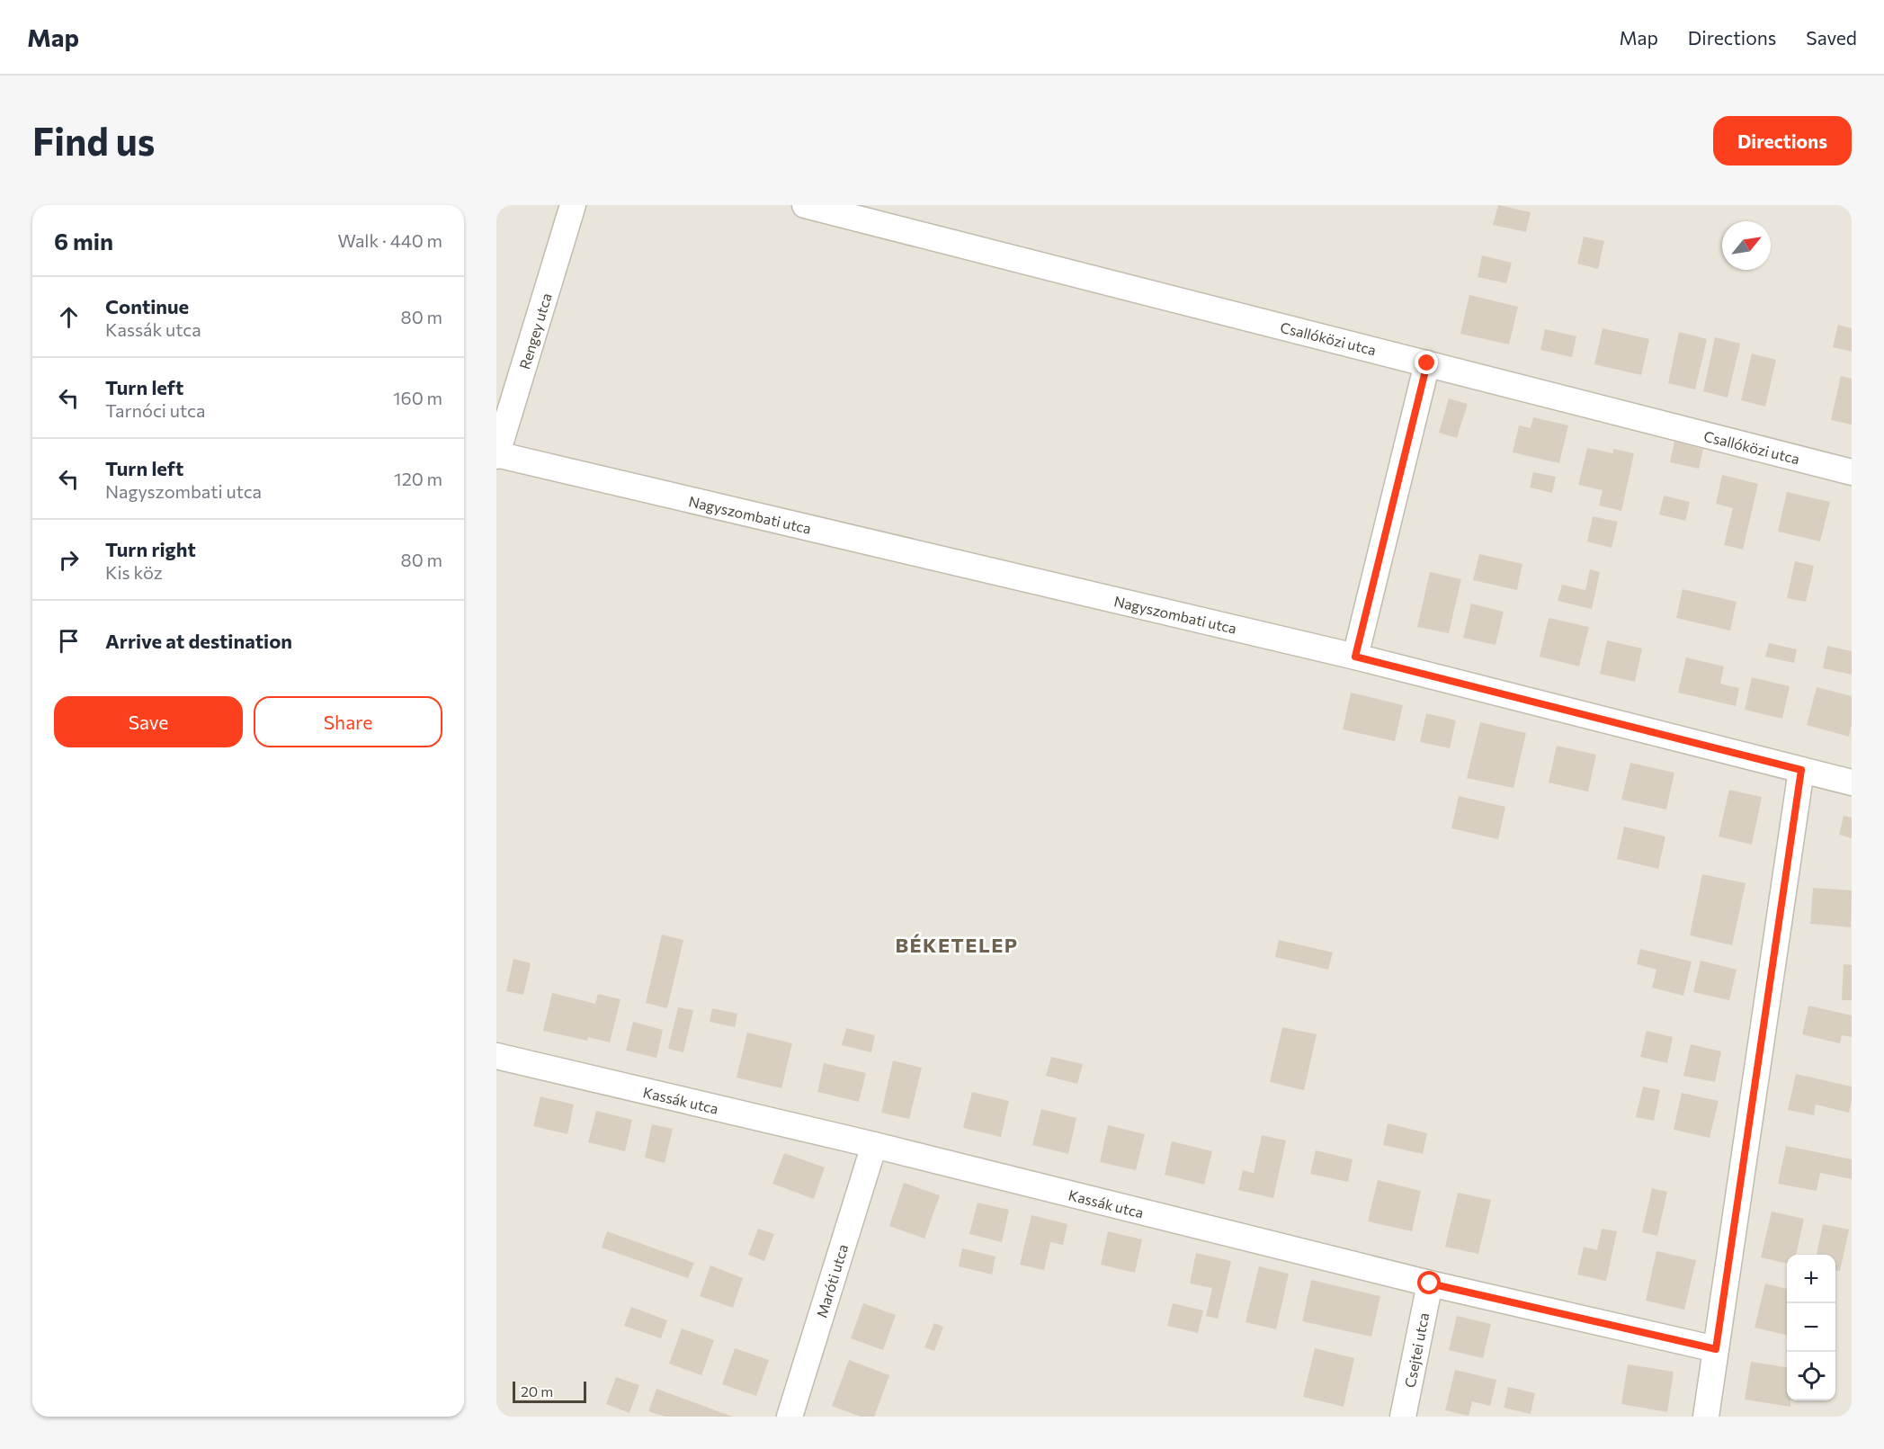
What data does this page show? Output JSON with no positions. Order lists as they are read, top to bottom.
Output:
{
  "streets": {
    "street": [
      "Rengey utca",
      "Csallóközi utca",
      "Nagyszombati utca",
      "Kassák utca",
      "Maróti utca",
      "Csejtei utca"
    ]
  },
  "crossings": [
    ["Rengey utca", "Nagyszombati utca"],
    ["Kassák utca", "Maróti utca"],
    ["Kassák utca", "Csejtei utca"]
  ],
  "districts": ["BÉKETELEP"],
  "scale_bar": "20 m",
  "north": "top right",
  "page": {
    "header": "Map",
    "nav": ["Map", "Directions", "Saved"],
    "buttons": [
      "Directions",
      ["Save", "Share"]
    ],
    "title": "Find us",
    "heading": ["6 min", "Walk · 440 m"],
    "list": [
      ["Continue", "Kassák utca", "80 m"],
      ["Turn left", "Tarnóci utca", "160 m"],
      ["Turn left", "Nagyszombati utca", "120 m"],
      ["Turn right", "Kis köz", "80 m"],
      "Arrive at destination"
    ],
    "map_buttons": ["+", "−"],
    "scale": "20 m"
  }
}
